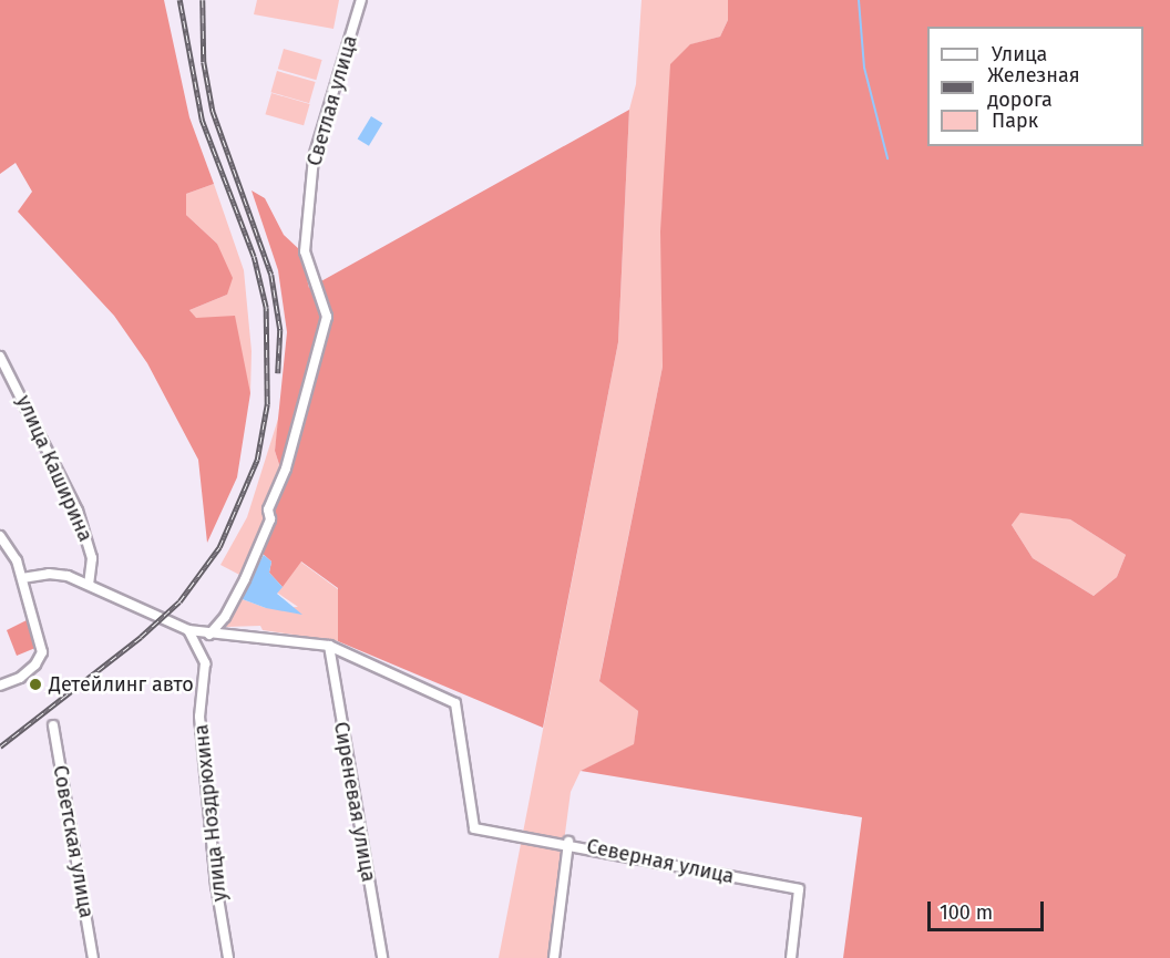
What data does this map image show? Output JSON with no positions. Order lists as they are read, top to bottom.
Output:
{
  "streets": {
    "street": [
      "Светлая улица",
      "улица Каширина",
      "Сиреневая улица",
      "улица Ноздрюхина",
      "Советская улица",
      "Северная улица"
    ]
  },
  "places": ["Детейлинг авто"],
  "legend": ["Улица", "Железная дорога", "Парк"],
  "scale_bar": "100 m"
}
